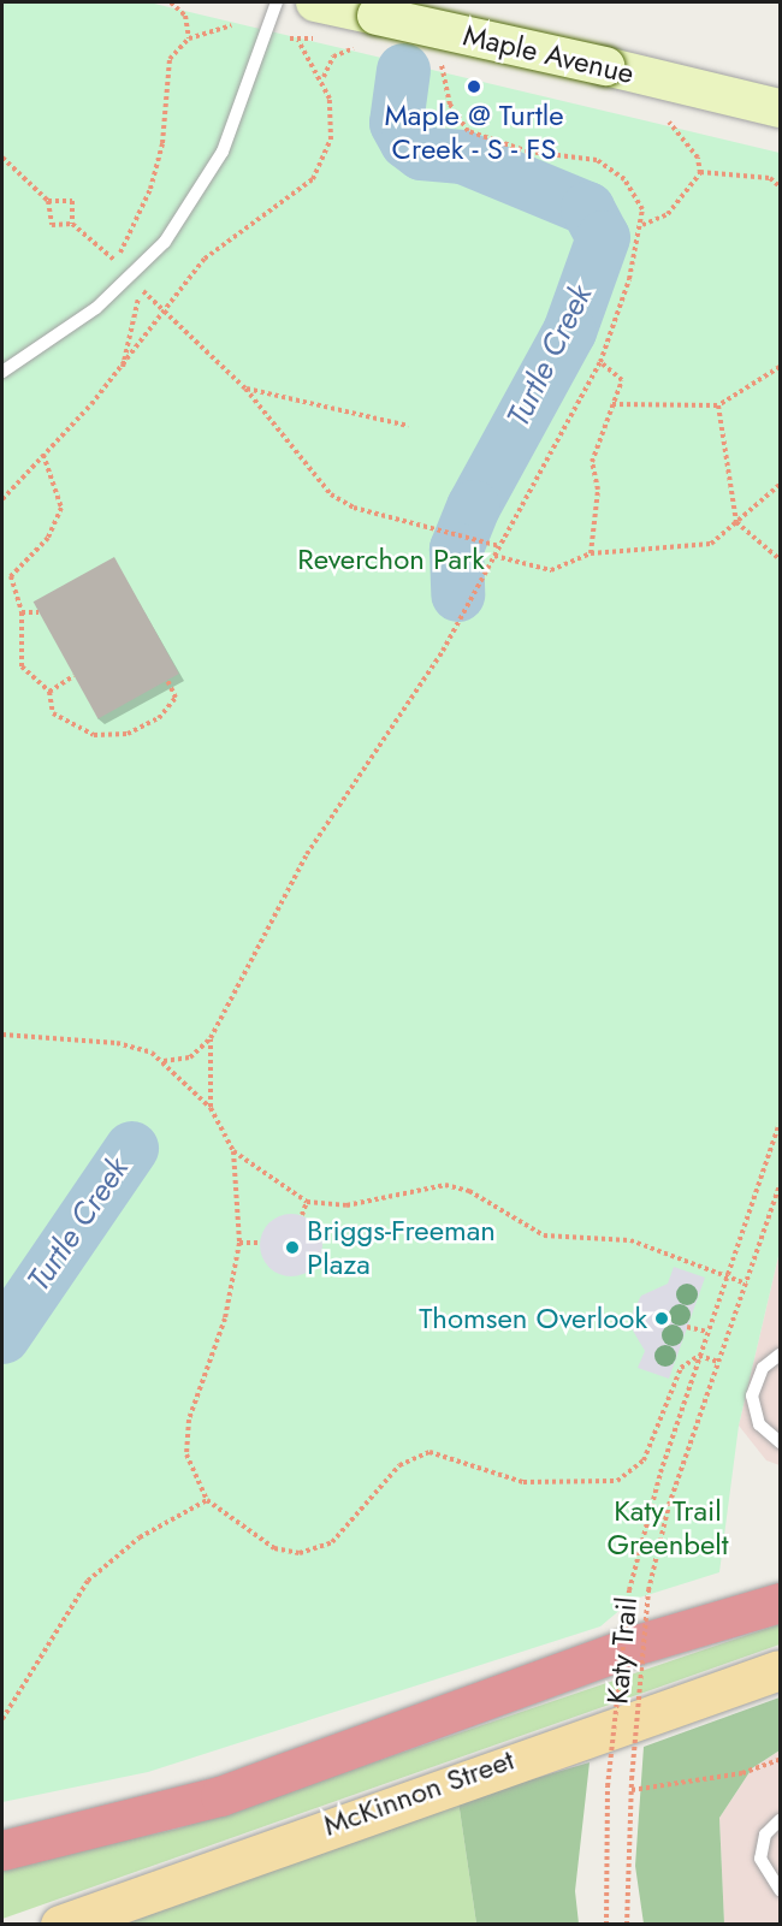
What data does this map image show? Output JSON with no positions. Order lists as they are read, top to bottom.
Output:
{
  "streets": {
    "main road": ["Maple Avenue", "McKinnon Street"],
    "path": ["Katy Trail"]
  },
  "water": ["Turtle Creek"],
  "parks": ["Reverchon Park", "Katy Trail Greenbelt"],
  "places": ["Maple @ Turtle Creek - S - FS", "Briggs-Freeman Plaza", "Thomsen Overlook"]
}
